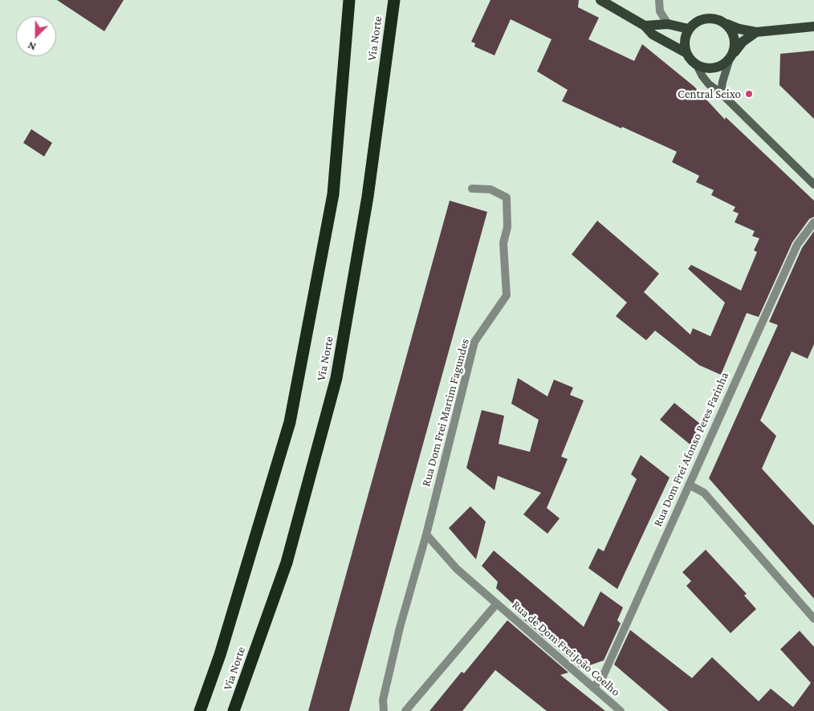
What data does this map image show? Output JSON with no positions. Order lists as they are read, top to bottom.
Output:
{
  "streets": {
    "highway": ["Via Norte"],
    "street": ["Rua Dom Frei Martim Fagundes", "Rua Dom Frei Afonso Peres Farinha", "Rua de Dom Frei João Coelho"]
  },
  "crossings": [
    ["Rua Dom Frei Afonso Peres Farinha", "Rua de Dom Frei João Coelho"]
  ],
  "places": ["Central Seixo"],
  "north": "bottom left"
}
